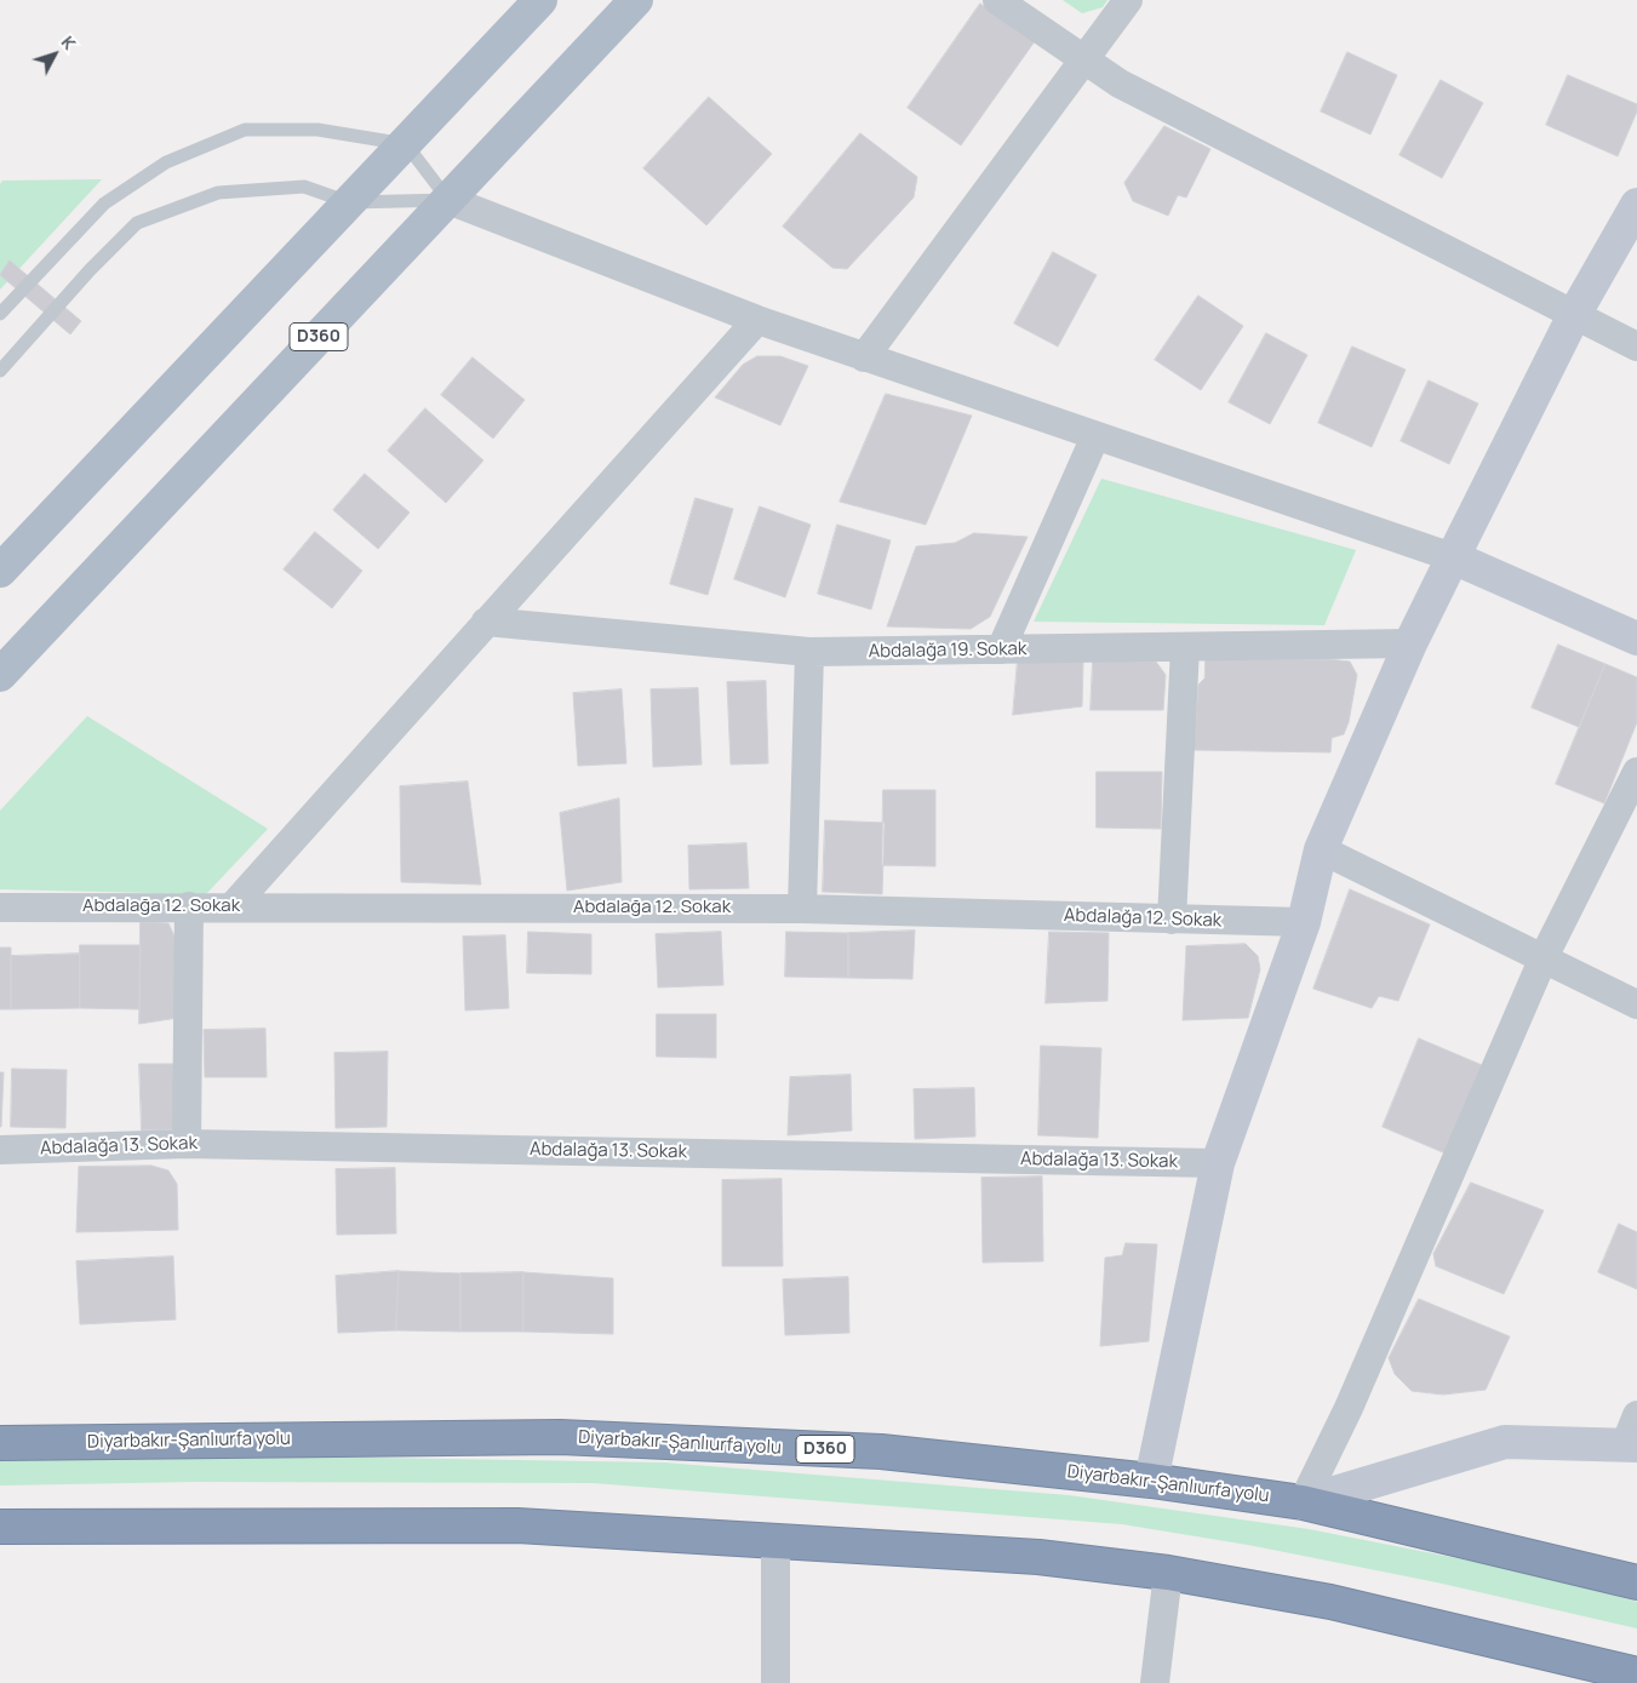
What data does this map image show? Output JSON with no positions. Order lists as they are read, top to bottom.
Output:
{
  "streets": {
    "highway": ["D360", "Diyarbakır-Şanlıurfa yolu"],
    "street": ["Abdalağa 19. Sokak", "Abdalağa 12. Sokak", "Abdalağa 13. Sokak"]
  },
  "north": "top right"
}
